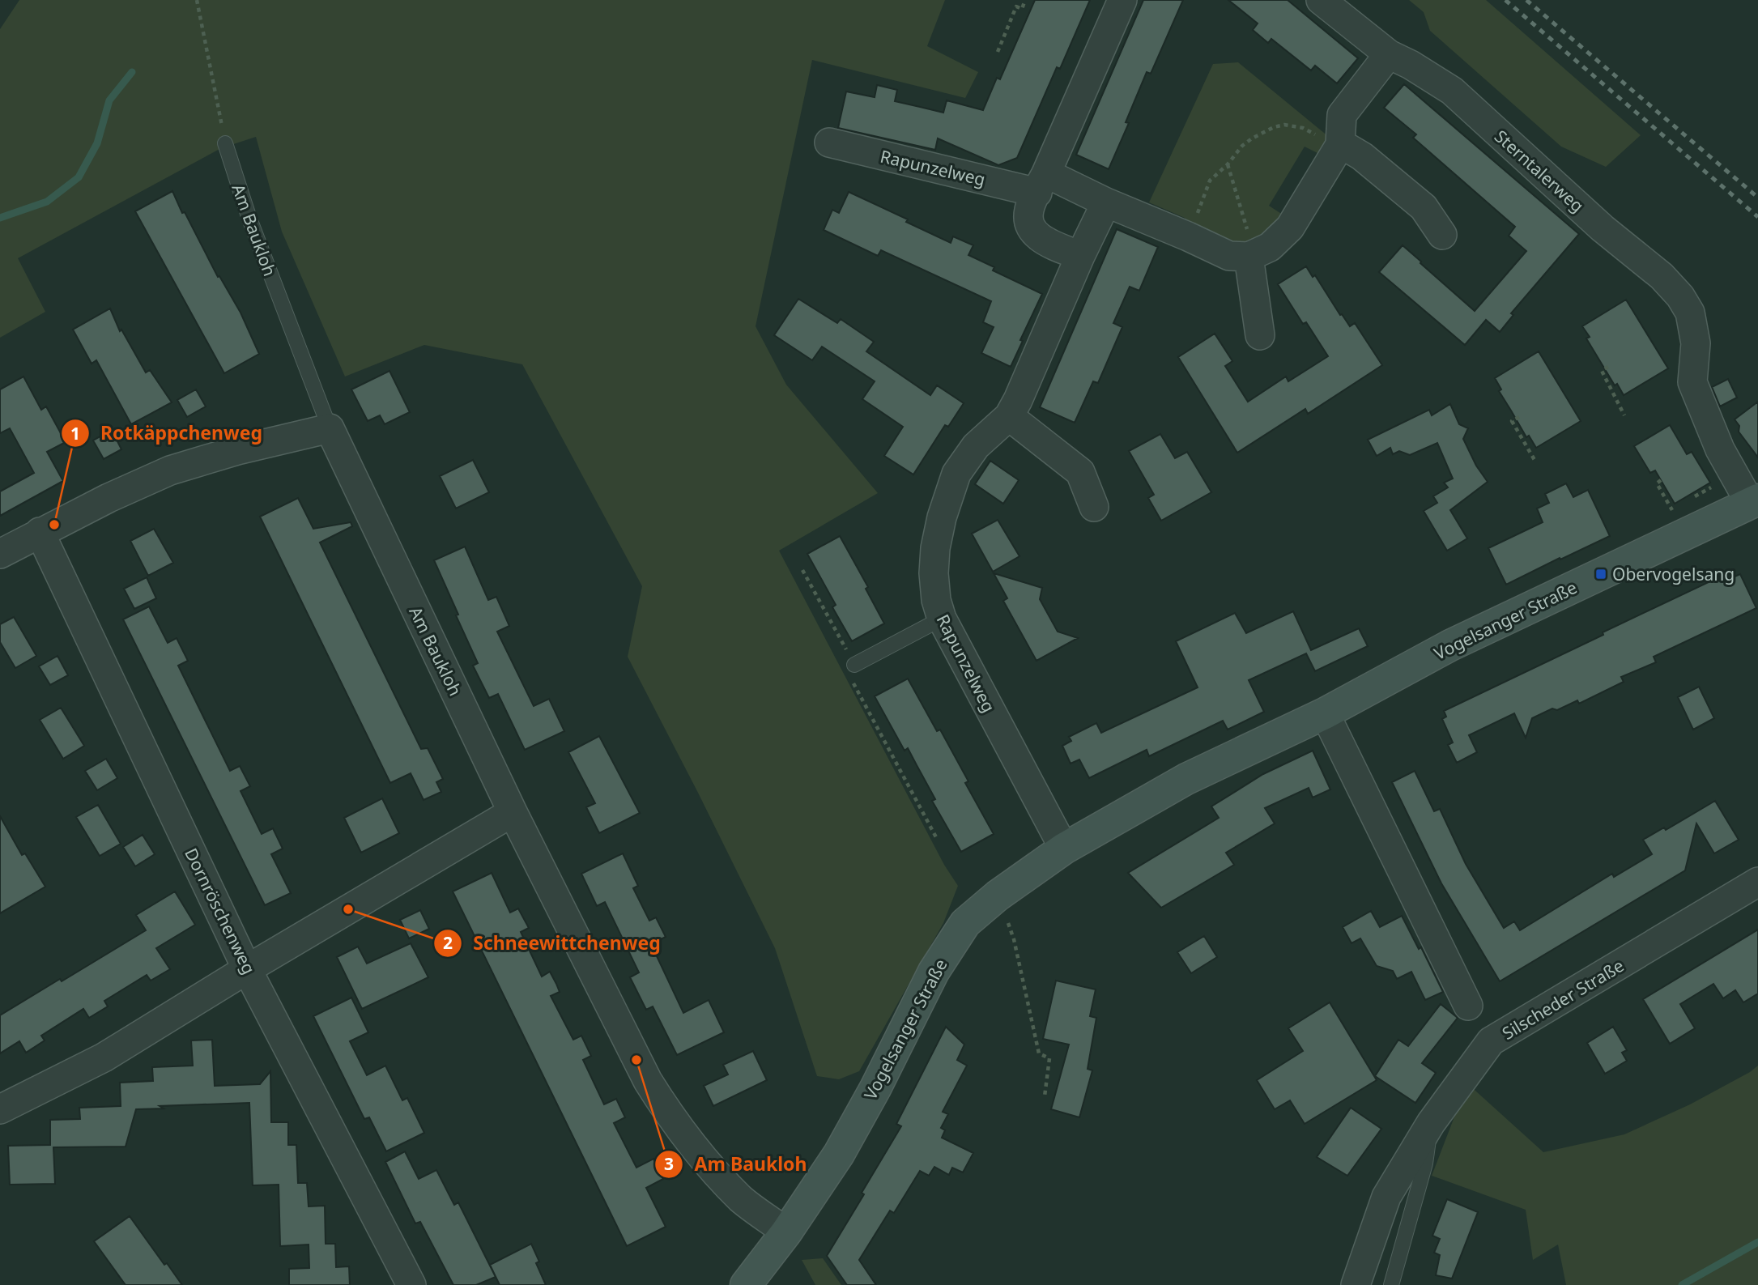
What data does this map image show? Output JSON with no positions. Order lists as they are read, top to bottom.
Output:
{
  "streets": {
    "street": [
      "Rapunzelweg",
      "Sterntalerweg",
      "Am Baukloh",
      "Vogelsanger Straße",
      "Dornröschenweg",
      "Silscheder Straße"
    ]
  },
  "crossings": [
    ["Rapunzelweg", "Vogelsanger Straße"],
    ["Sterntalerweg", "Vogelsanger Straße"],
    ["Am Baukloh", "Vogelsanger Straße"]
  ],
  "places": {
    "other": ["Rotkäppchenweg", "Schneewittchenweg", "Am Baukloh"],
    "transit": ["Obervogelsang"]
  }
}
